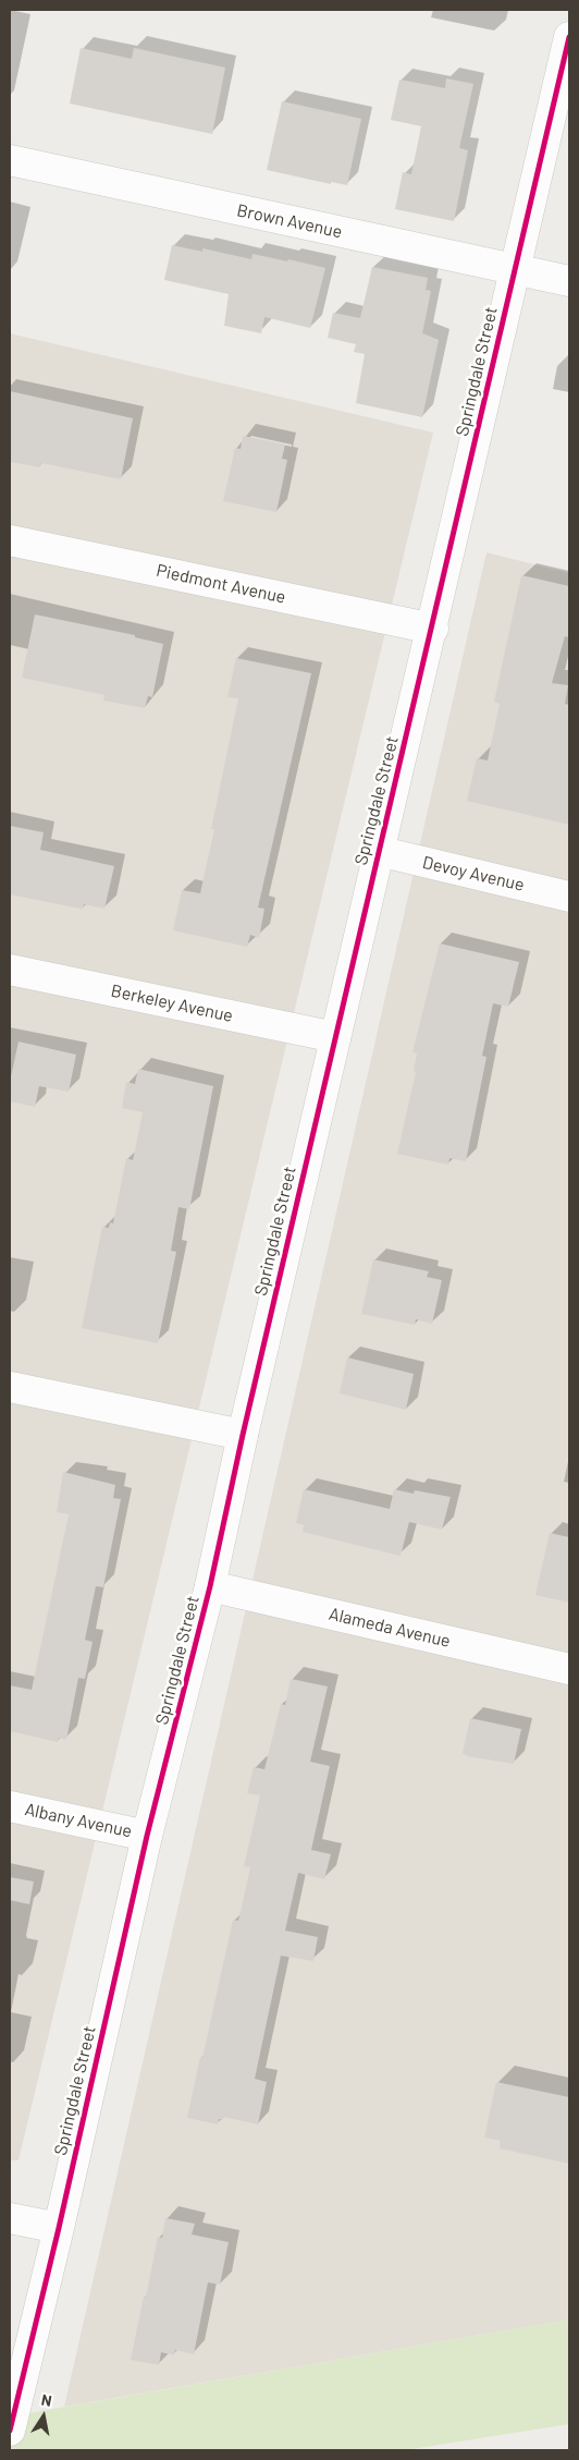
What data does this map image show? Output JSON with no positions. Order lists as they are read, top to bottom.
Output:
{
  "streets": {
    "street": [
      "Brown Avenue",
      "Springdale Street",
      "Piedmont Avenue",
      "Devoy Avenue",
      "Berkeley Avenue",
      "Alameda Avenue",
      "Albany Avenue"
    ]
  },
  "crossings": [
    ["Brown Avenue", "Springdale Street"],
    ["Springdale Street", "Piedmont Avenue"],
    ["Springdale Street", "Devoy Avenue"],
    ["Springdale Street", "Berkeley Avenue"],
    ["Springdale Street", "Alameda Avenue"],
    ["Springdale Street", "Albany Avenue"]
  ],
  "north": "top"
}
